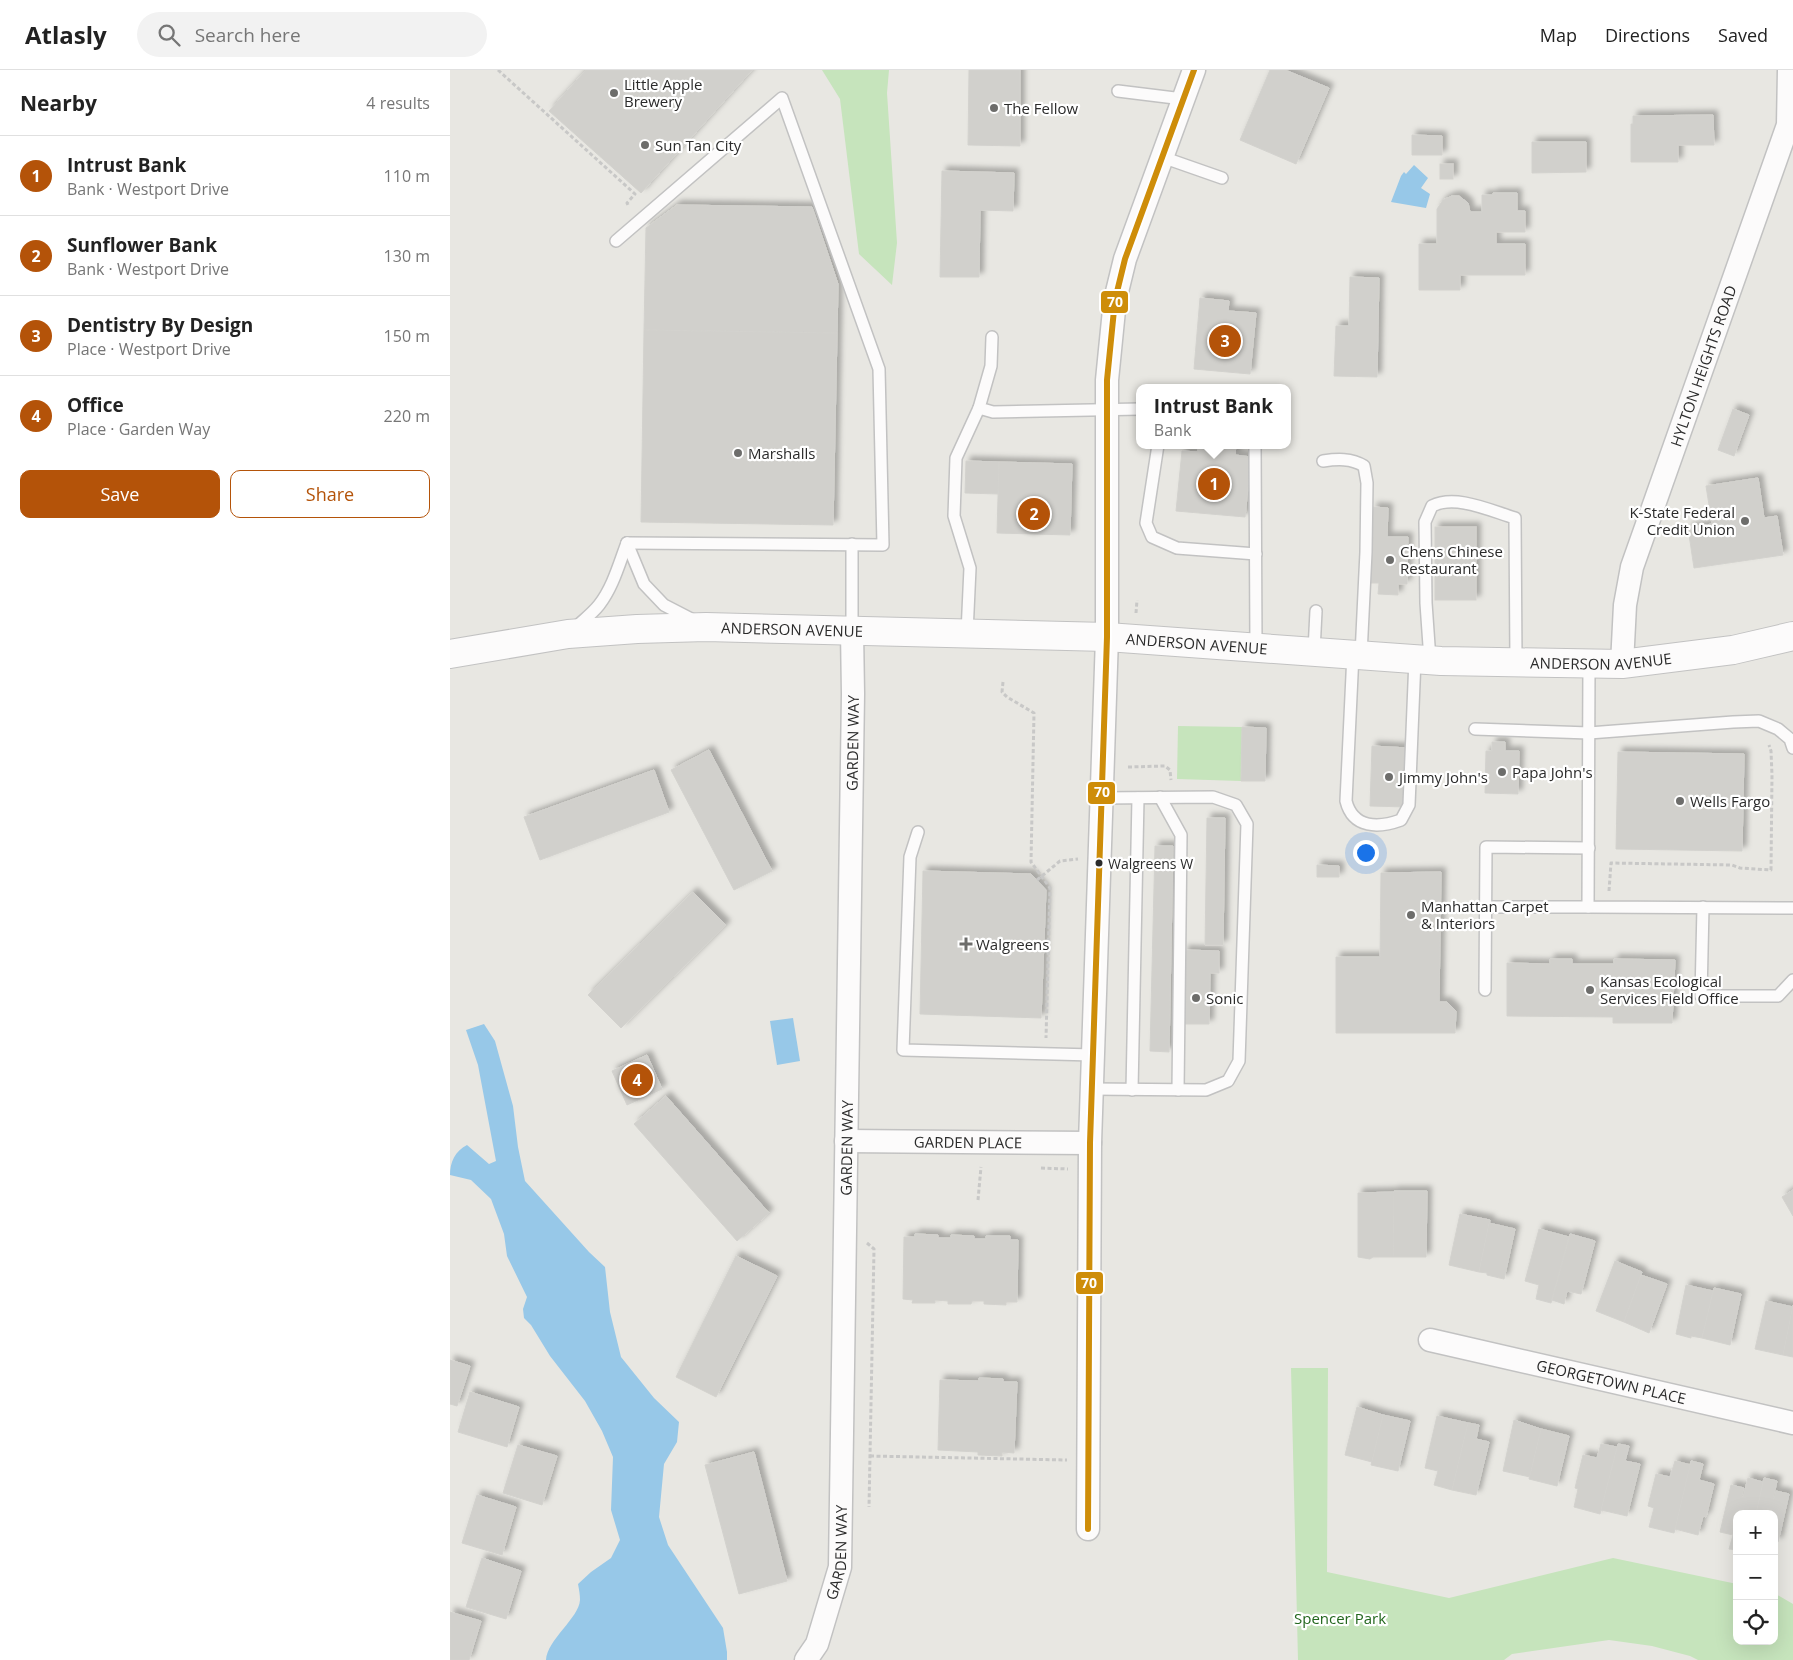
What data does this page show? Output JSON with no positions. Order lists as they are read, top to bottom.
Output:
{
  "streets": {
    "main road": ["ANDERSON AVENUE"],
    "street": [
      "HYLTON HEIGHTS ROAD",
      "GARDEN WAY",
      "GARDEN PLACE",
      "GEORGETOWN PLACE"
    ]
  },
  "crossings": [
    ["HYLTON HEIGHTS ROAD", "ANDERSON AVENUE"],
    ["ANDERSON AVENUE", "GARDEN WAY"],
    ["GARDEN WAY", "GARDEN PLACE"]
  ],
  "parks": ["Spencer Park"],
  "places": {
    "other": [
      "Little Apple Brewery",
      "The Fellow",
      "Sun Tan City",
      "Marshalls",
      "K-State Federal Credit Union",
      "Chens Chinese Restaurant",
      "Papa John's",
      "Jimmy John's",
      "Wells Fargo",
      "Walgreens W",
      "Manhattan Carpet & Interiors",
      "Kansas Ecological Services Field Office",
      "Sonic"
    ],
    "health": ["Walgreens"]
  },
  "lines": ["transit line 70"],
  "page": {
    "header": "Atlasly",
    "search": "Search here",
    "nav": ["Map", "Directions", "Saved"],
    "heading": ["Nearby", "4 results"],
    "list": [
      {
        "mark": "1",
        "name": "Intrust Bank",
        "note": "Bank · Westport Drive",
        "value": "110 m"
      },
      {
        "mark": "2",
        "name": "Sunflower Bank",
        "note": "Bank · Westport Drive",
        "value": "130 m"
      },
      {
        "mark": "3",
        "name": "Dentistry By Design",
        "note": "Place · Westport Drive",
        "value": "150 m"
      },
      {
        "mark": "4",
        "name": "Office",
        "note": "Place · Garden Way",
        "value": "220 m"
      }
    ],
    "pins": [
      "3",
      "1",
      "2",
      "4"
    ],
    "popup": ["Intrust Bank", "Bank"],
    "buttons": ["Save", "Share"],
    "map_buttons": ["+", "−"]
  }
}
